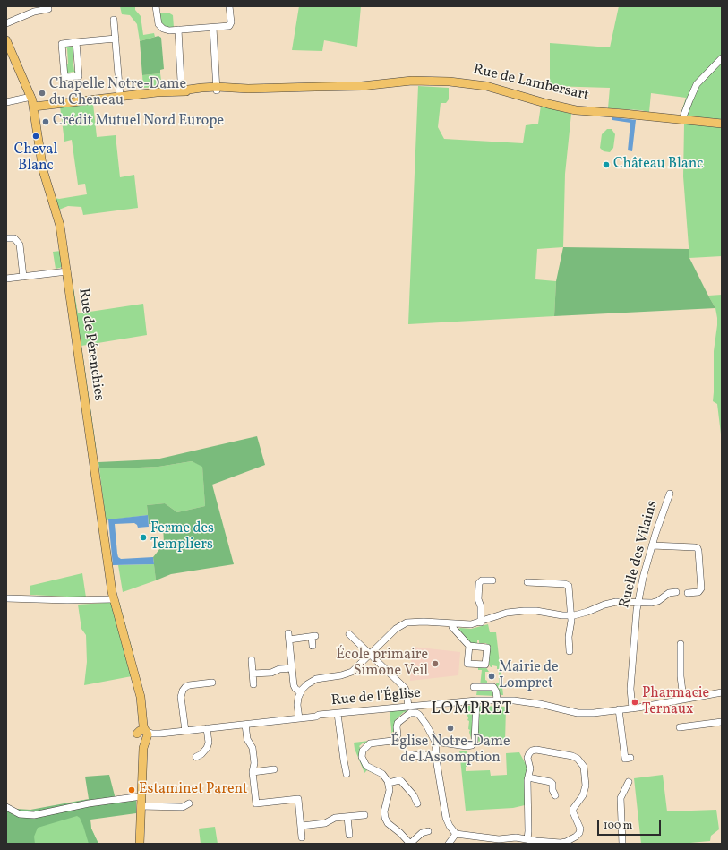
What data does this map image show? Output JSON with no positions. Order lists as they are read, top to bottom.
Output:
{
  "streets": {
    "main road": ["Rue de Lambersart", "Rue de Pérenchies"],
    "street": ["Ruelle des Vilains", "Rue de l'Église"]
  },
  "crossings": [
    ["Rue de Lambersart", "Rue de Pérenchies"],
    ["Rue de Pérenchies", "Rue de l'Église"],
    ["Ruelle des Vilains", "Rue de l'Église"]
  ],
  "districts": ["LOMPRET"],
  "places": [
    "Chapelle Notre-Dame du Cheneau",
    "Crédit Mutuel Nord Europe",
    "Cheval Blanc",
    "Château Blanc",
    "Ferme des Templiers",
    "École primaire Simone Veil",
    "Mairie de Lompret",
    "Pharmacie Ternaux",
    "Église Notre-Dame de l'Assomption",
    "Estaminet Parent"
  ],
  "scale_bar": "100 m"
}
